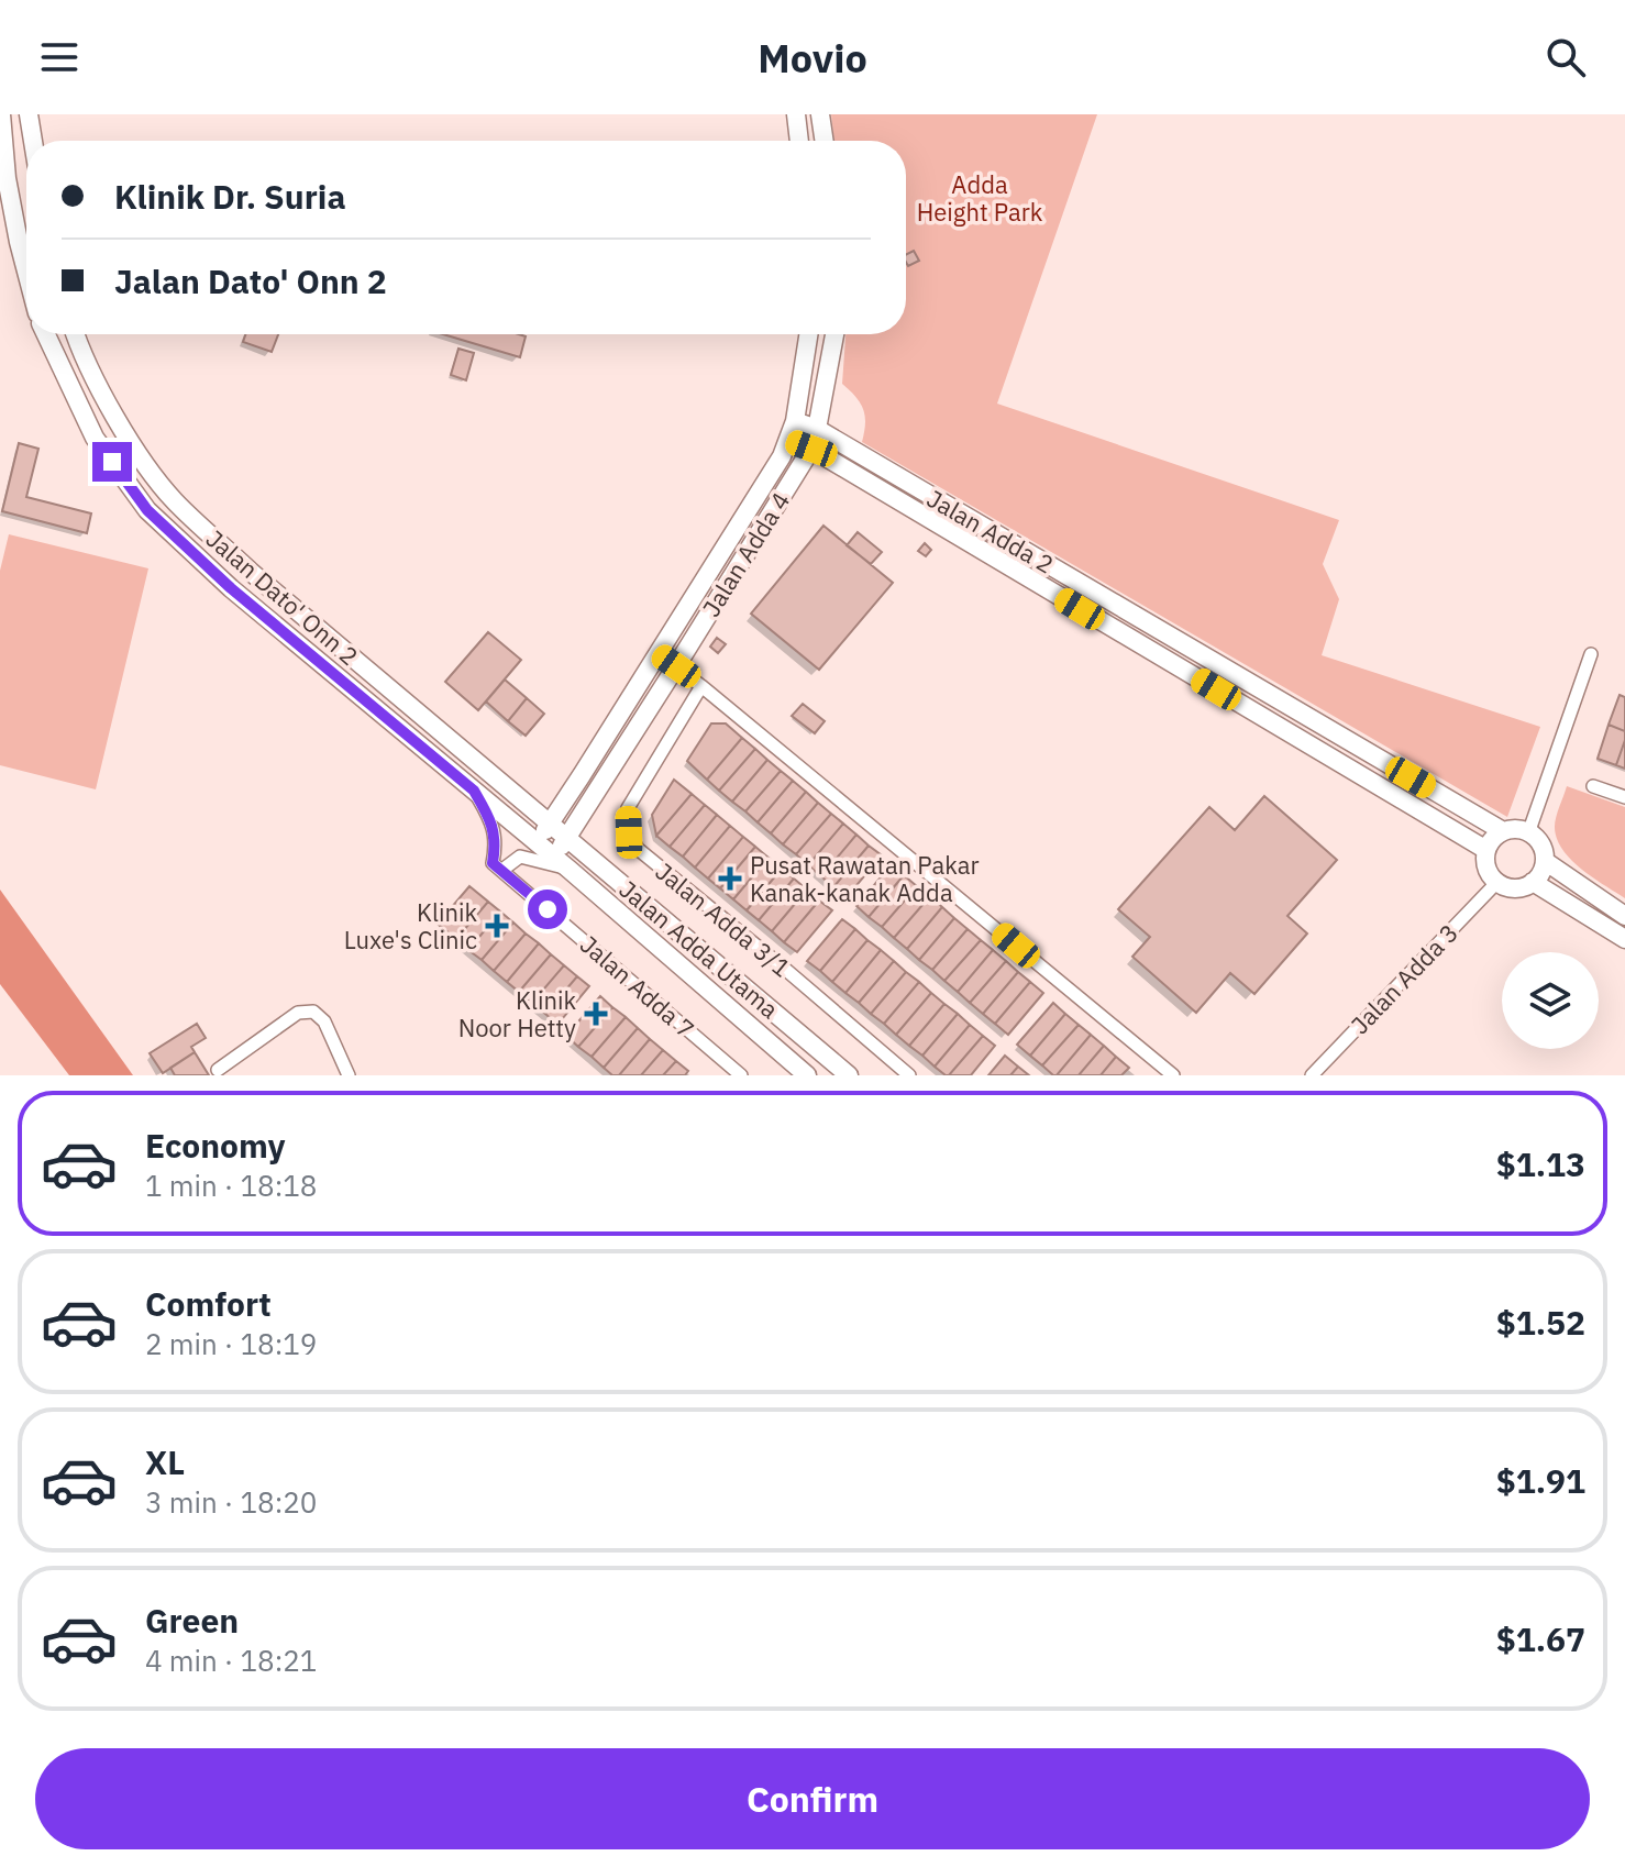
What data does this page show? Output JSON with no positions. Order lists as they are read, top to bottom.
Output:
{
  "streets": {
    "street": [
      "Jalan Adda 2",
      "Jalan Adda 4",
      "Jalan Dato' Onn 2",
      "Jalan Adda 3/1",
      "Jalan Adda Utama",
      "Jalan Adda 3",
      "Jalan Adda 7"
    ]
  },
  "crossings": [
    ["Jalan Adda 2", "Jalan Adda 4"],
    ["Jalan Adda 2", "Jalan Adda 3"],
    ["Jalan Adda 4", "Jalan Dato' Onn 2"],
    ["Jalan Adda 4", "Jalan Adda Utama"],
    ["Jalan Dato' Onn 2", "Jalan Adda Utama"]
  ],
  "parks": ["Adda Height Park"],
  "places": {
    "health": ["Pusat Rawatan Pakar Kanak-kanak Adda", "Klinik Luxe's Clinic", "Klinik Noor Hetty"]
  },
  "page": {
    "header": "Movio",
    "banner": ["Klinik Dr. Suria", "Jalan Dato' Onn 2"],
    "list": [
      {
        "name": "Economy",
        "note": "1 min · 18:18",
        "value": "$1.13"
      },
      {
        "name": "Comfort",
        "note": "2 min · 18:19",
        "value": "$1.52"
      },
      {
        "name": "XL",
        "note": "3 min · 18:20",
        "value": "$1.91"
      },
      {
        "name": "Green",
        "note": "4 min · 18:21",
        "value": "$1.67"
      }
    ],
    "buttons": "Confirm"
  }
}
